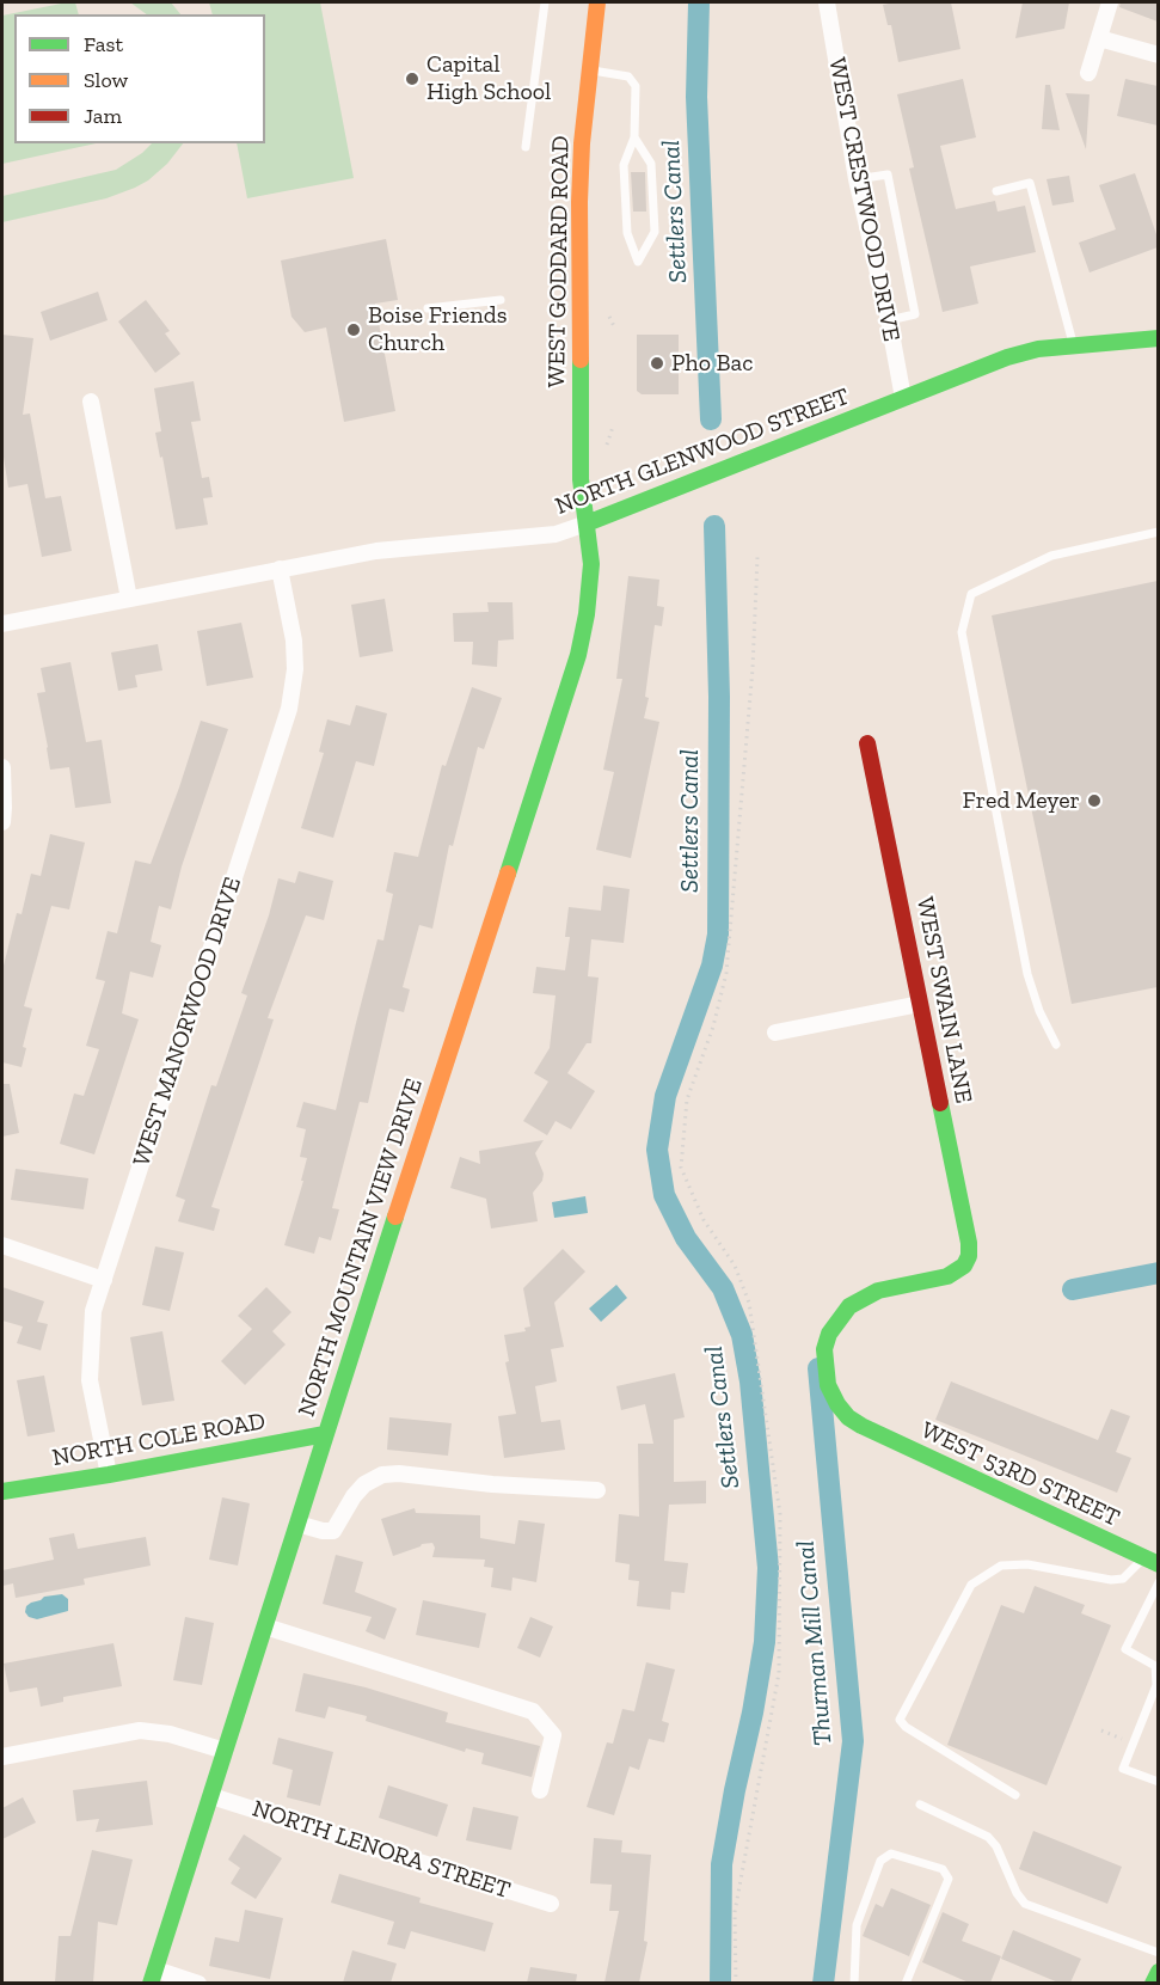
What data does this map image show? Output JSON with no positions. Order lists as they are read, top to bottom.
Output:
{
  "streets": {
    "street": [
      "WEST CRESTWOOD DRIVE",
      "WEST GODDARD ROAD",
      "NORTH GLENWOOD STREET",
      "WEST SWAIN LANE",
      "WEST MANORWOOD DRIVE",
      "NORTH MOUNTAIN VIEW DRIVE",
      "NORTH COLE ROAD",
      "WEST 53RD STREET",
      "NORTH LENORA STREET"
    ]
  },
  "crossings": [
    ["WEST CRESTWOOD DRIVE", "NORTH GLENWOOD STREET"],
    ["WEST GODDARD ROAD", "NORTH GLENWOOD STREET"],
    ["WEST GODDARD ROAD", "NORTH MOUNTAIN VIEW DRIVE"],
    ["NORTH GLENWOOD STREET", "WEST MANORWOOD DRIVE"],
    ["NORTH GLENWOOD STREET", "NORTH MOUNTAIN VIEW DRIVE"],
    ["WEST SWAIN LANE", "WEST 53RD STREET"],
    ["WEST MANORWOOD DRIVE", "NORTH COLE ROAD"],
    ["NORTH MOUNTAIN VIEW DRIVE", "NORTH COLE ROAD"],
    ["NORTH MOUNTAIN VIEW DRIVE", "NORTH LENORA STREET"]
  ],
  "water": ["Settlers Canal", "Thurman Mill Canal"],
  "places": [
    "Capital High School",
    "Boise Friends Church",
    "Pho Bac",
    "Fred Meyer"
  ],
  "legend": ["Fast", "Slow", "Jam"]
}
